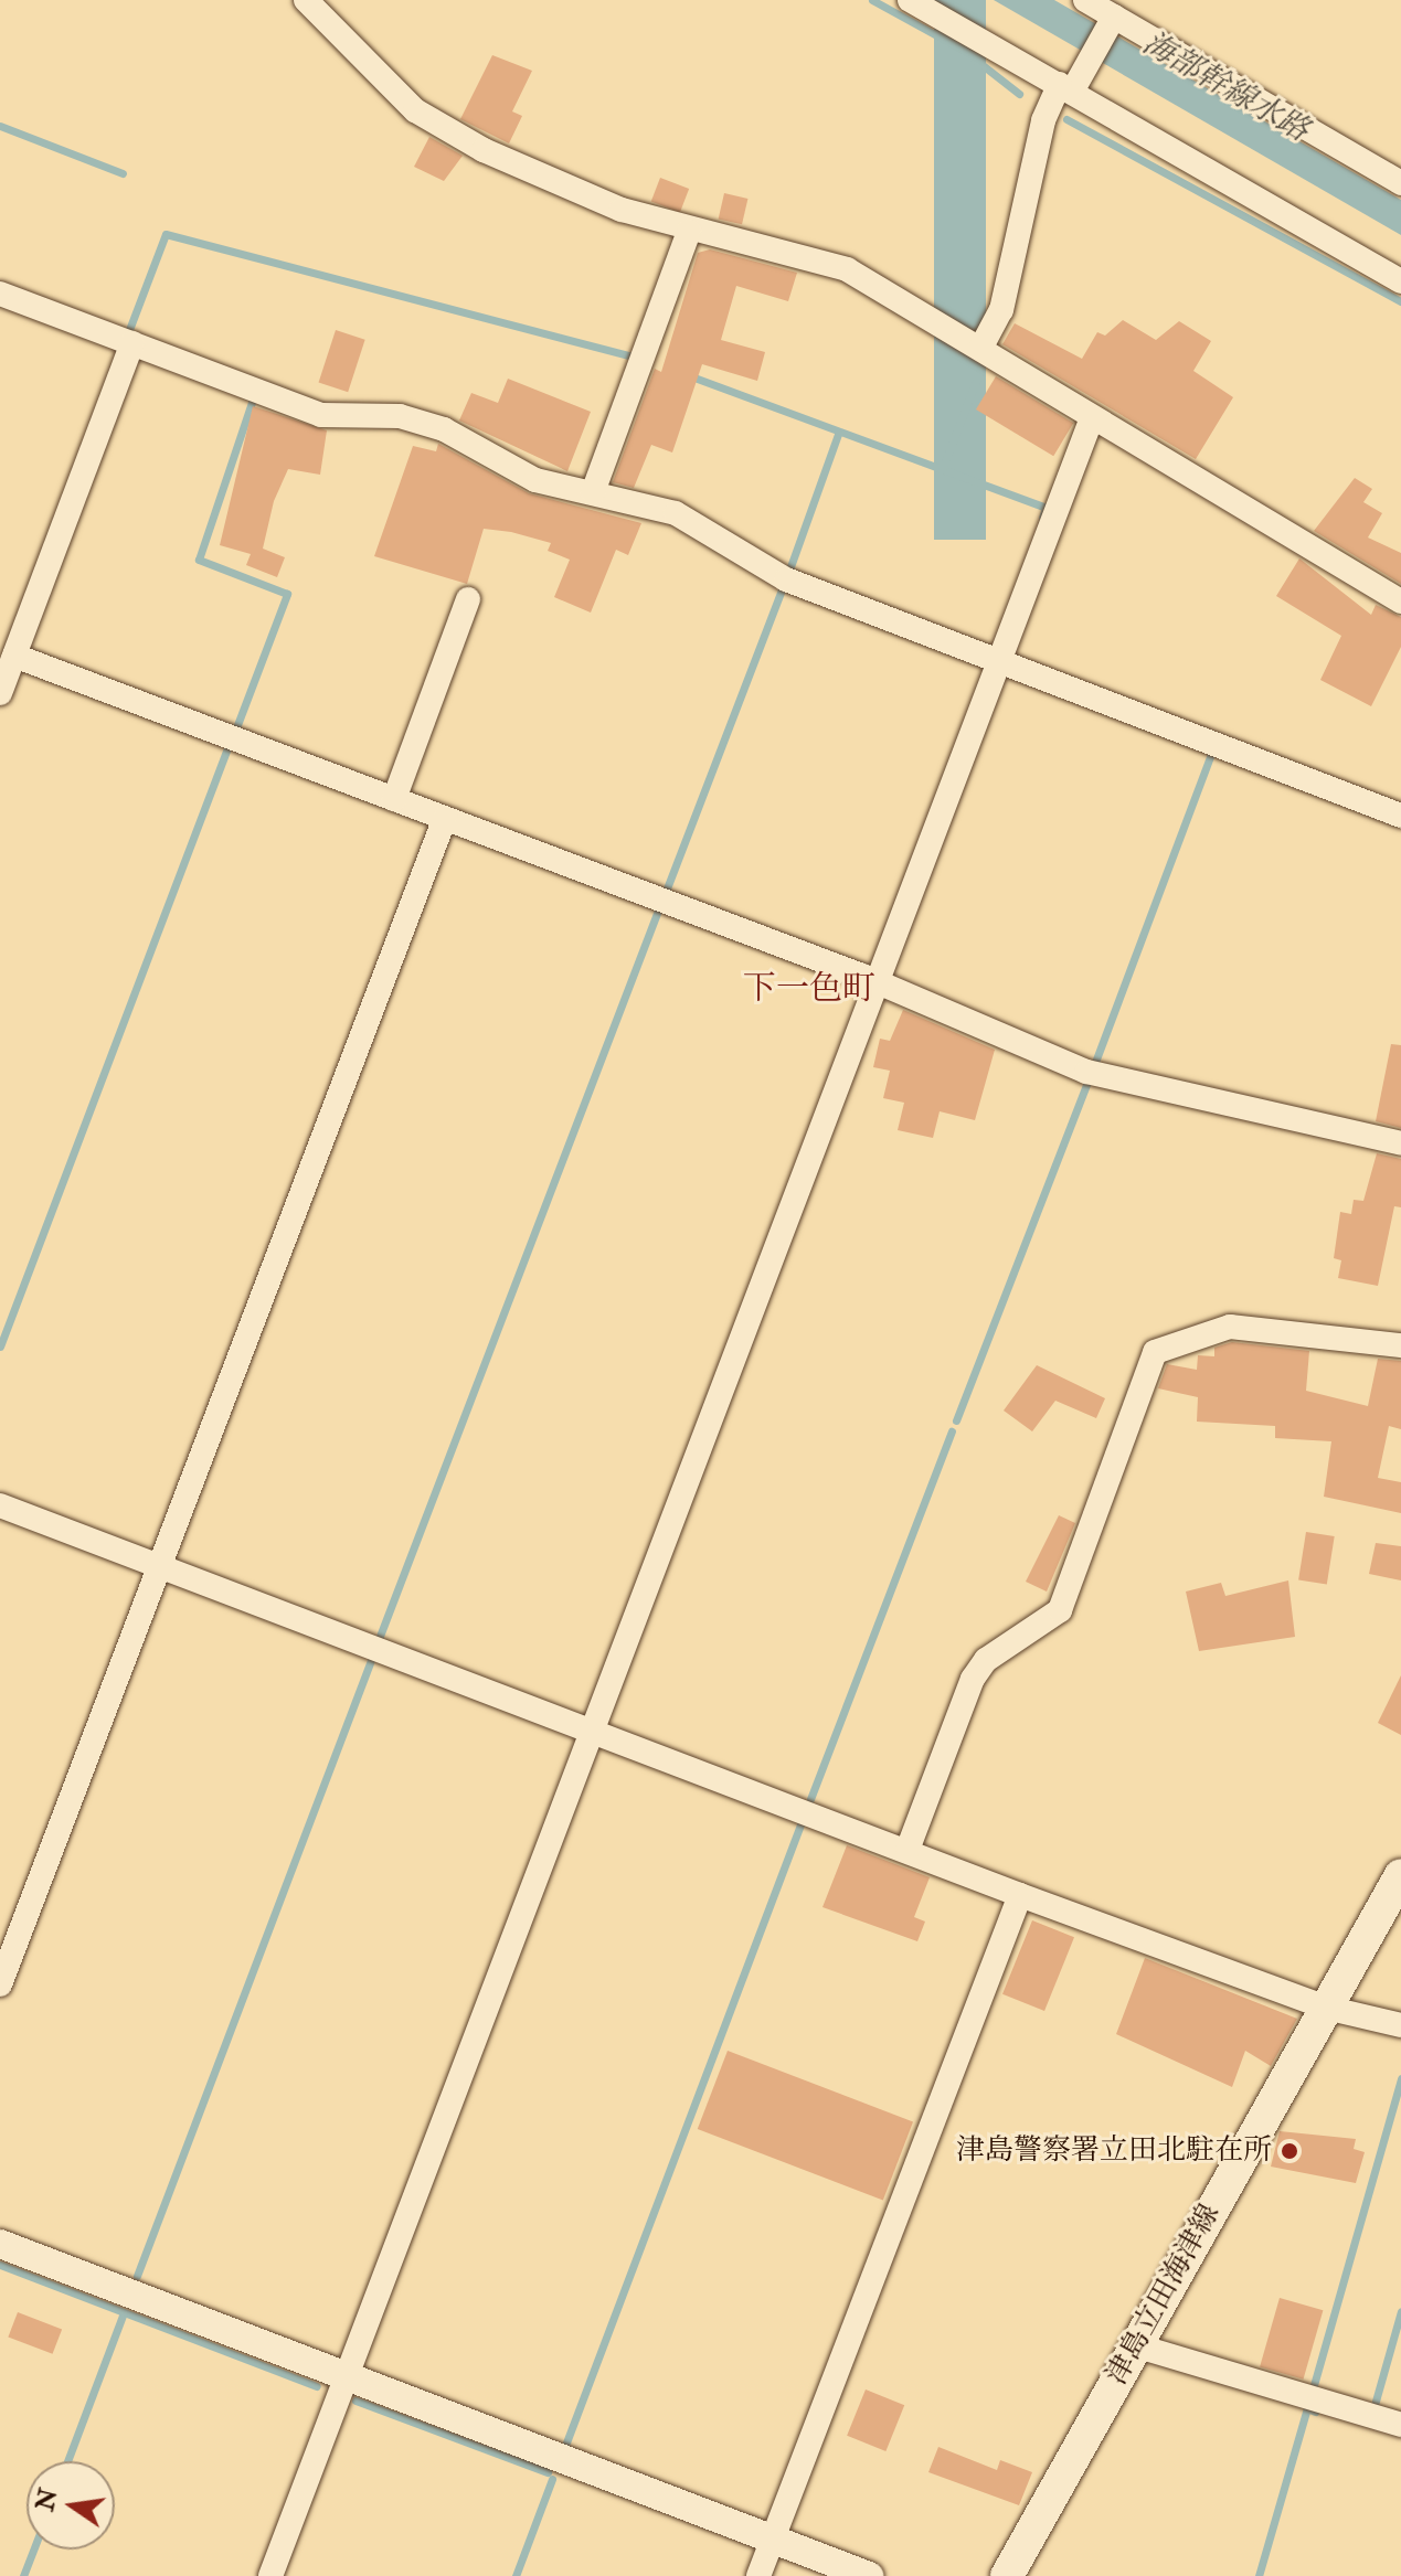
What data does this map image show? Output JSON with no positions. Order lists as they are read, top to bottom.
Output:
{
  "streets": {
    "main road": ["津島立田海津線"]
  },
  "districts": ["下一色町"],
  "water": ["海部幹線水路"],
  "places": ["津島警察署立田北駐在所"],
  "north": "left"
}
